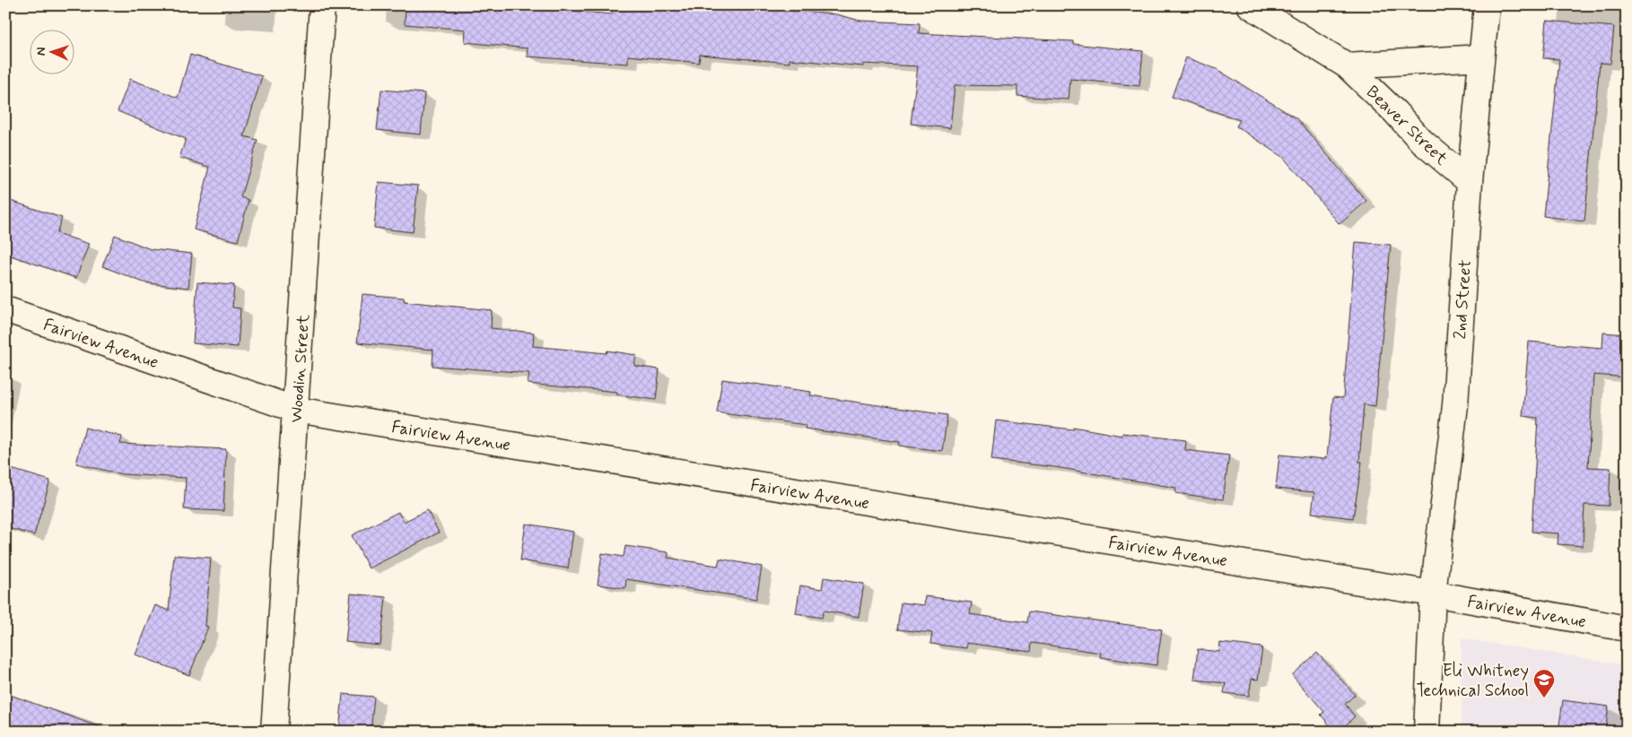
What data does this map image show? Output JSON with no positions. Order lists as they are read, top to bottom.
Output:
{
  "streets": {
    "street": [
      "Beaver Street",
      "2nd Street",
      "Fairview Avenue",
      "Woodin Street"
    ]
  },
  "crossings": [
    ["Beaver Street", "2nd Street"],
    ["2nd Street", "Fairview Avenue"],
    ["Fairview Avenue", "Woodin Street"]
  ],
  "places": {
    "school or university": ["Eli Whitney Technical School"]
  },
  "north": "left"
}
